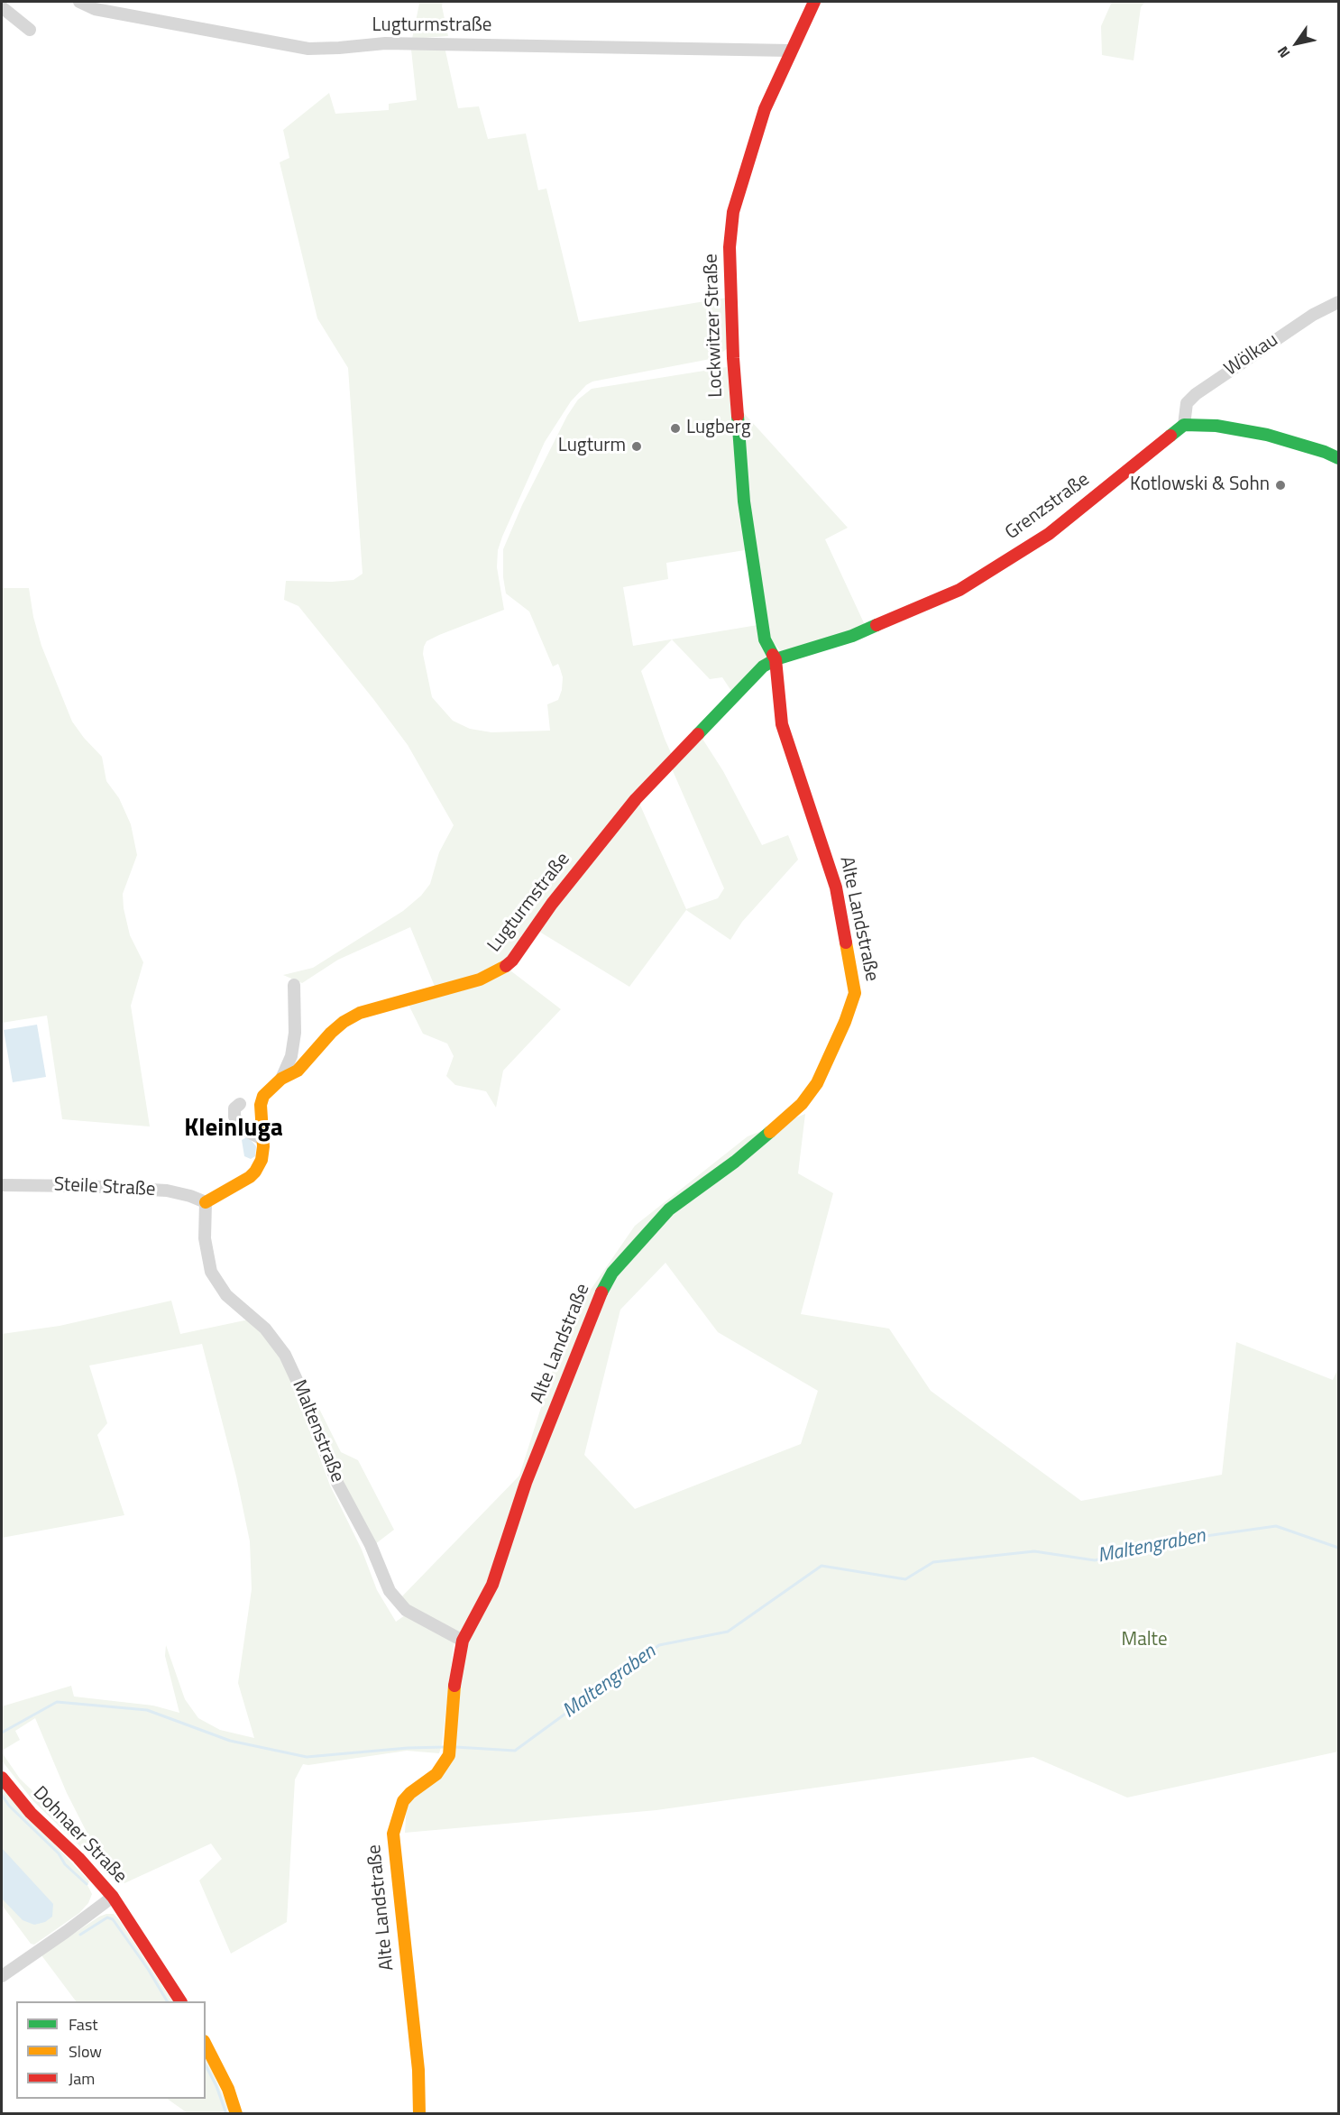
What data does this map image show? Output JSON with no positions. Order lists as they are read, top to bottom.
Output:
{
  "streets": {
    "street": [
      "Lugturmstraße",
      "Lockwitzer Straße",
      "Wölkau",
      "Grenzstraße",
      "Alte Landstraße",
      "Steile Straße",
      "Maltenstraße",
      "Dohnaer Straße"
    ]
  },
  "crossings": [
    ["Lugturmstraße", "Lockwitzer Straße"],
    ["Lugturmstraße", "Grenzstraße"],
    ["Lugturmstraße", "Alte Landstraße"],
    ["Lockwitzer Straße", "Grenzstraße"],
    ["Lockwitzer Straße", "Alte Landstraße"],
    ["Wölkau", "Grenzstraße"],
    ["Grenzstraße", "Alte Landstraße"],
    ["Alte Landstraße", "Maltenstraße"],
    ["Steile Straße", "Maltenstraße"]
  ],
  "districts": ["Kleinluga"],
  "water": ["Maltengraben"],
  "parks": ["Malte"],
  "places": ["Lugberg", "Lugturm", "Kotlowski & Sohn"],
  "legend": ["Fast", "Slow", "Jam"],
  "north": "bottom left"
}
